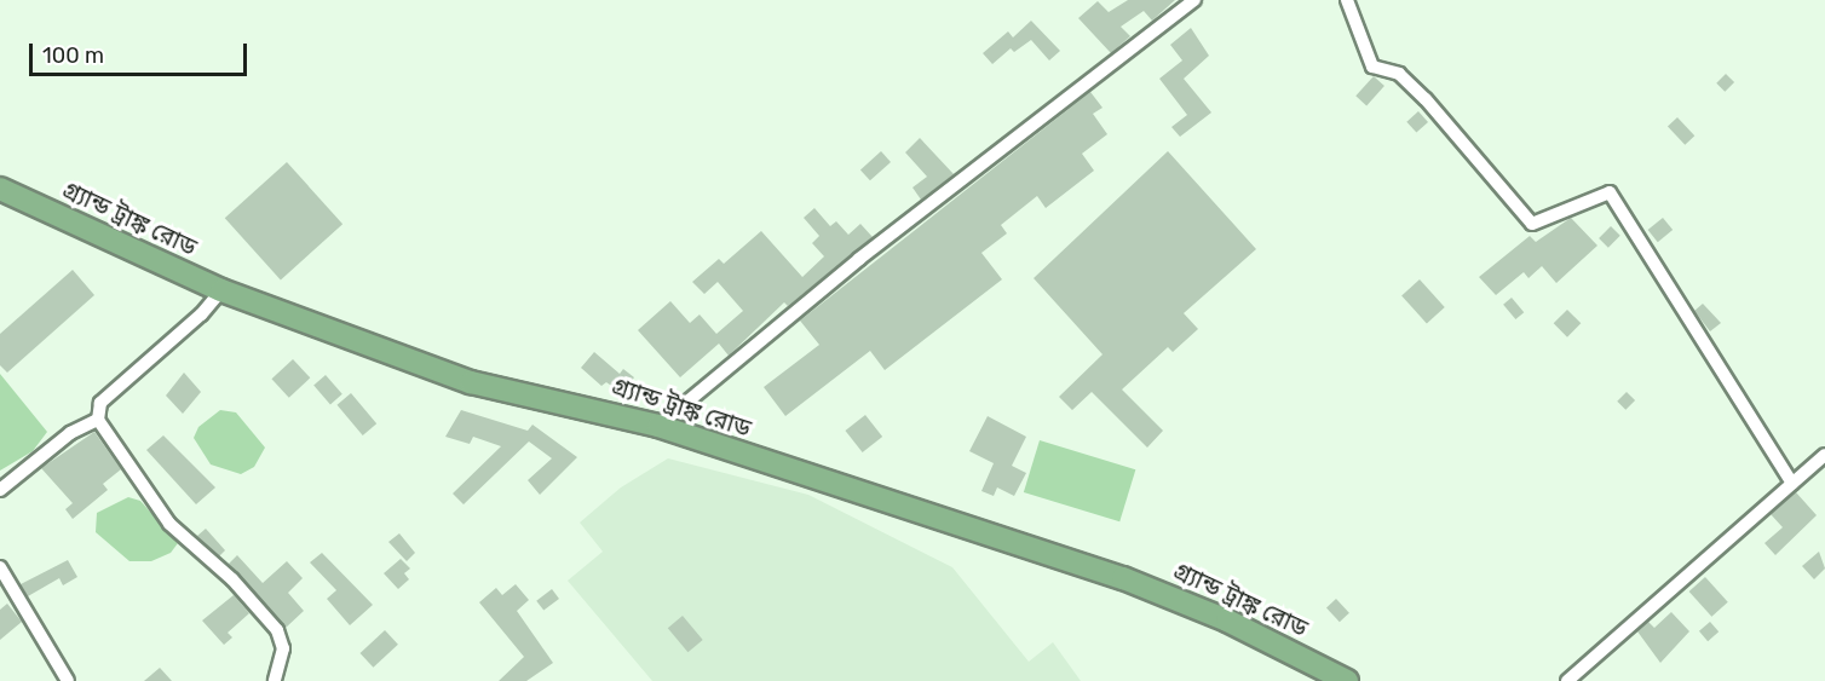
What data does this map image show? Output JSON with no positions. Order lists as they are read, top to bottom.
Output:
{
  "streets": {
    "highway": ["গ্র্যান্ড ট্রাঙ্ক রোড"]
  },
  "scale_bar": "100 m"
}
